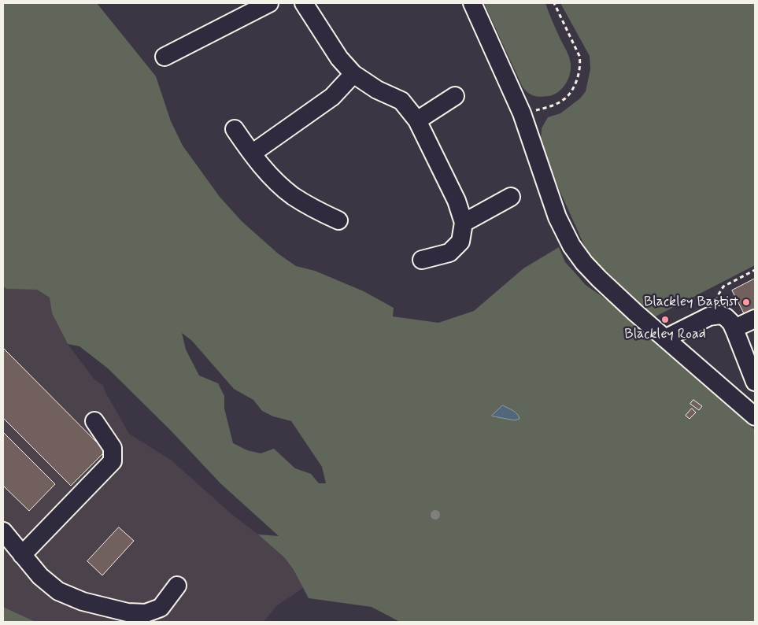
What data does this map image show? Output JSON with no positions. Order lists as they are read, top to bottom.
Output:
{
  "places": ["Blackley Baptist", "Blackley Road"]
}
